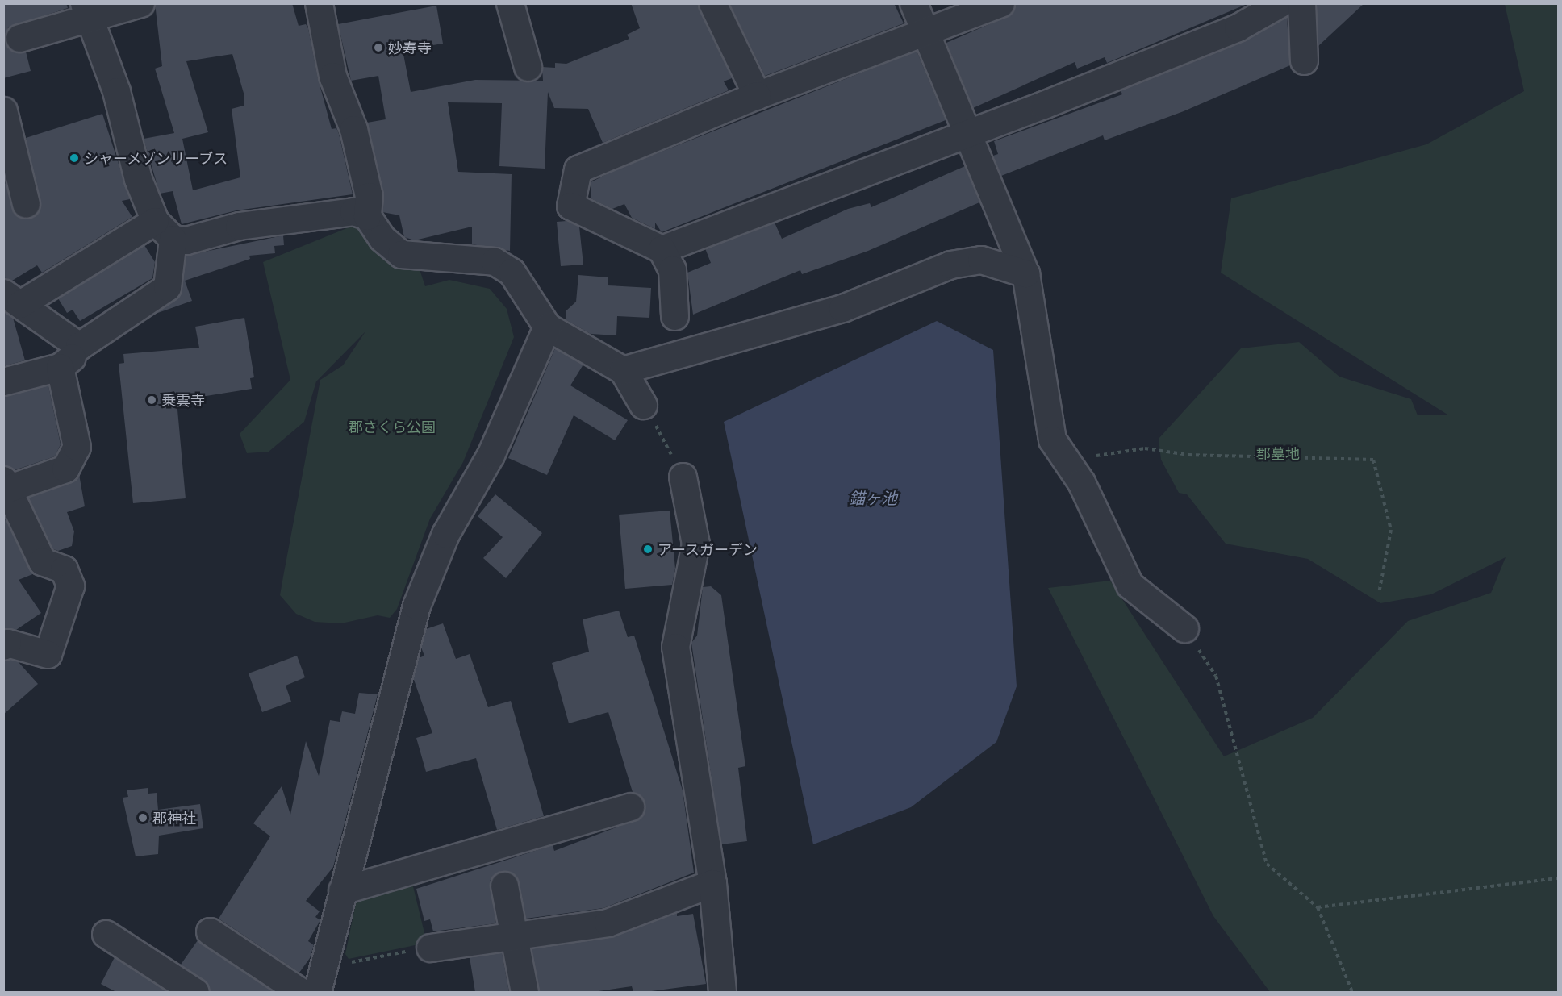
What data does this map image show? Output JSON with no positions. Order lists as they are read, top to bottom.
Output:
{
  "water": ["錨ヶ池"],
  "parks": ["郡さくら公園", "郡墓地"],
  "places": [
    "妙寿寺",
    "シャーメゾンリーブス",
    "乗雲寺",
    "アースガーデン",
    "郡神社"
  ]
}
